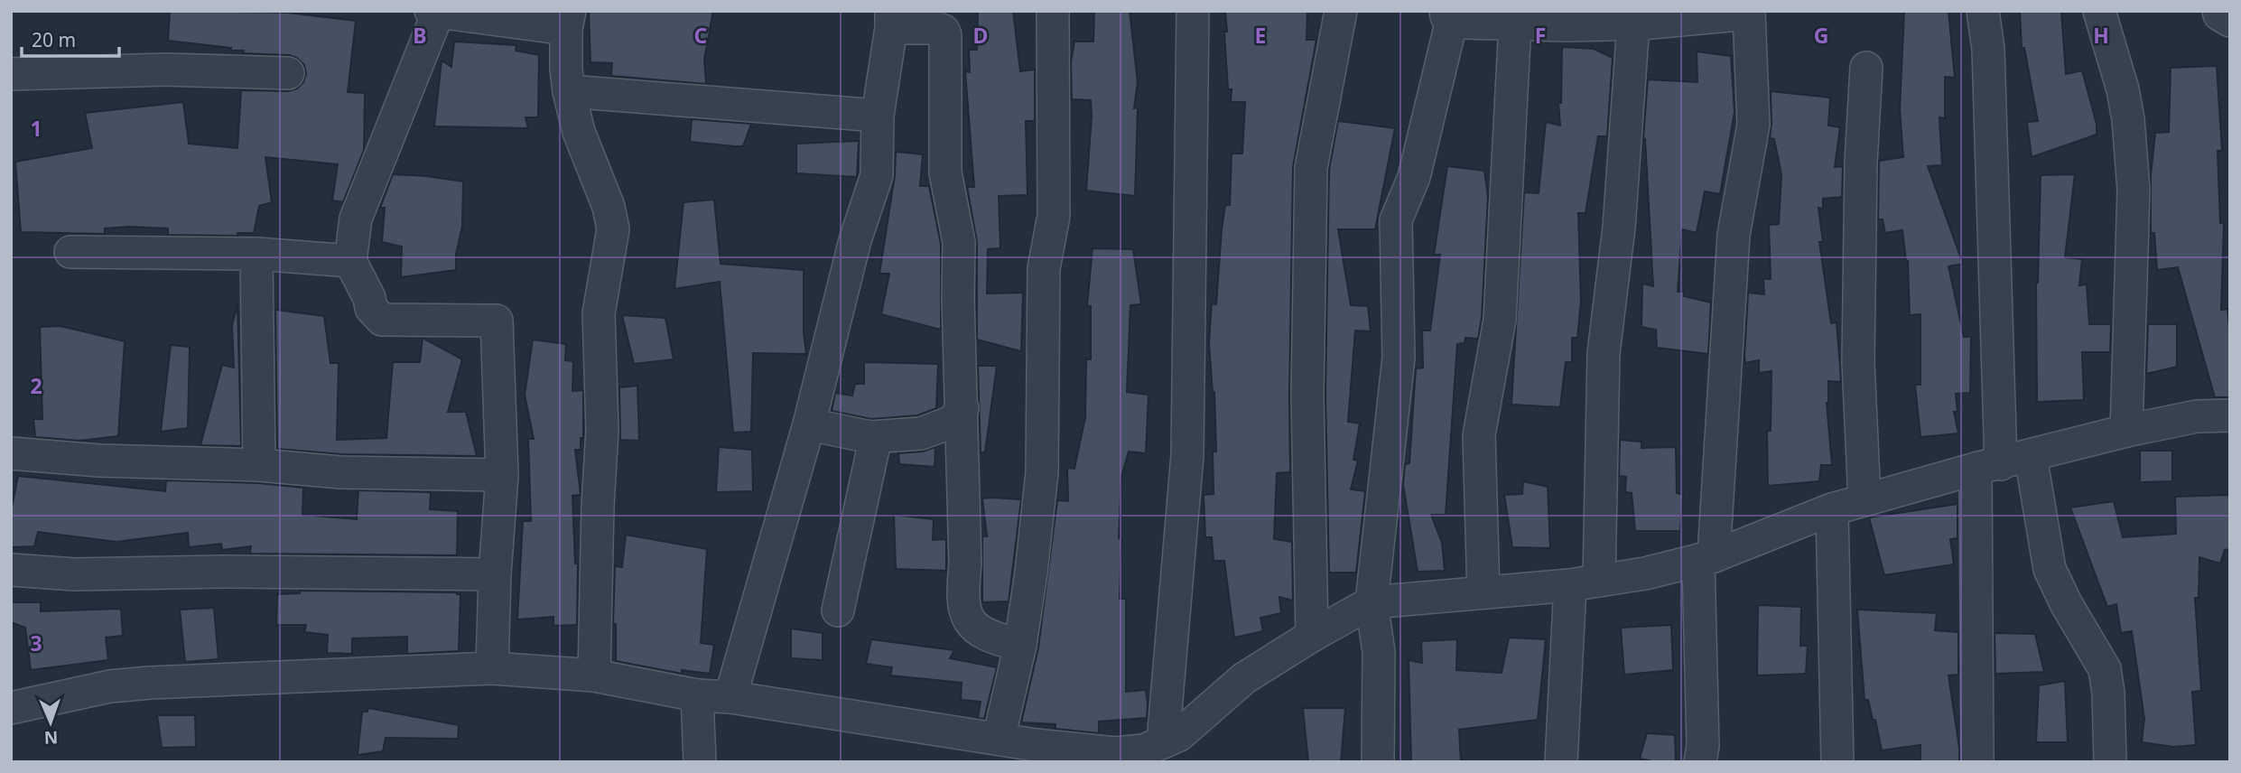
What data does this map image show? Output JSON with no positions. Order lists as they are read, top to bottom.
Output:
{
  "scale_bar": "20 m",
  "north": "bottom",
  "grid": {
    "columns": [
      "B",
      "C",
      "D",
      "E",
      "F",
      "G",
      "H"
    ],
    "rows": ["1", "2", "3"]
  }
}
